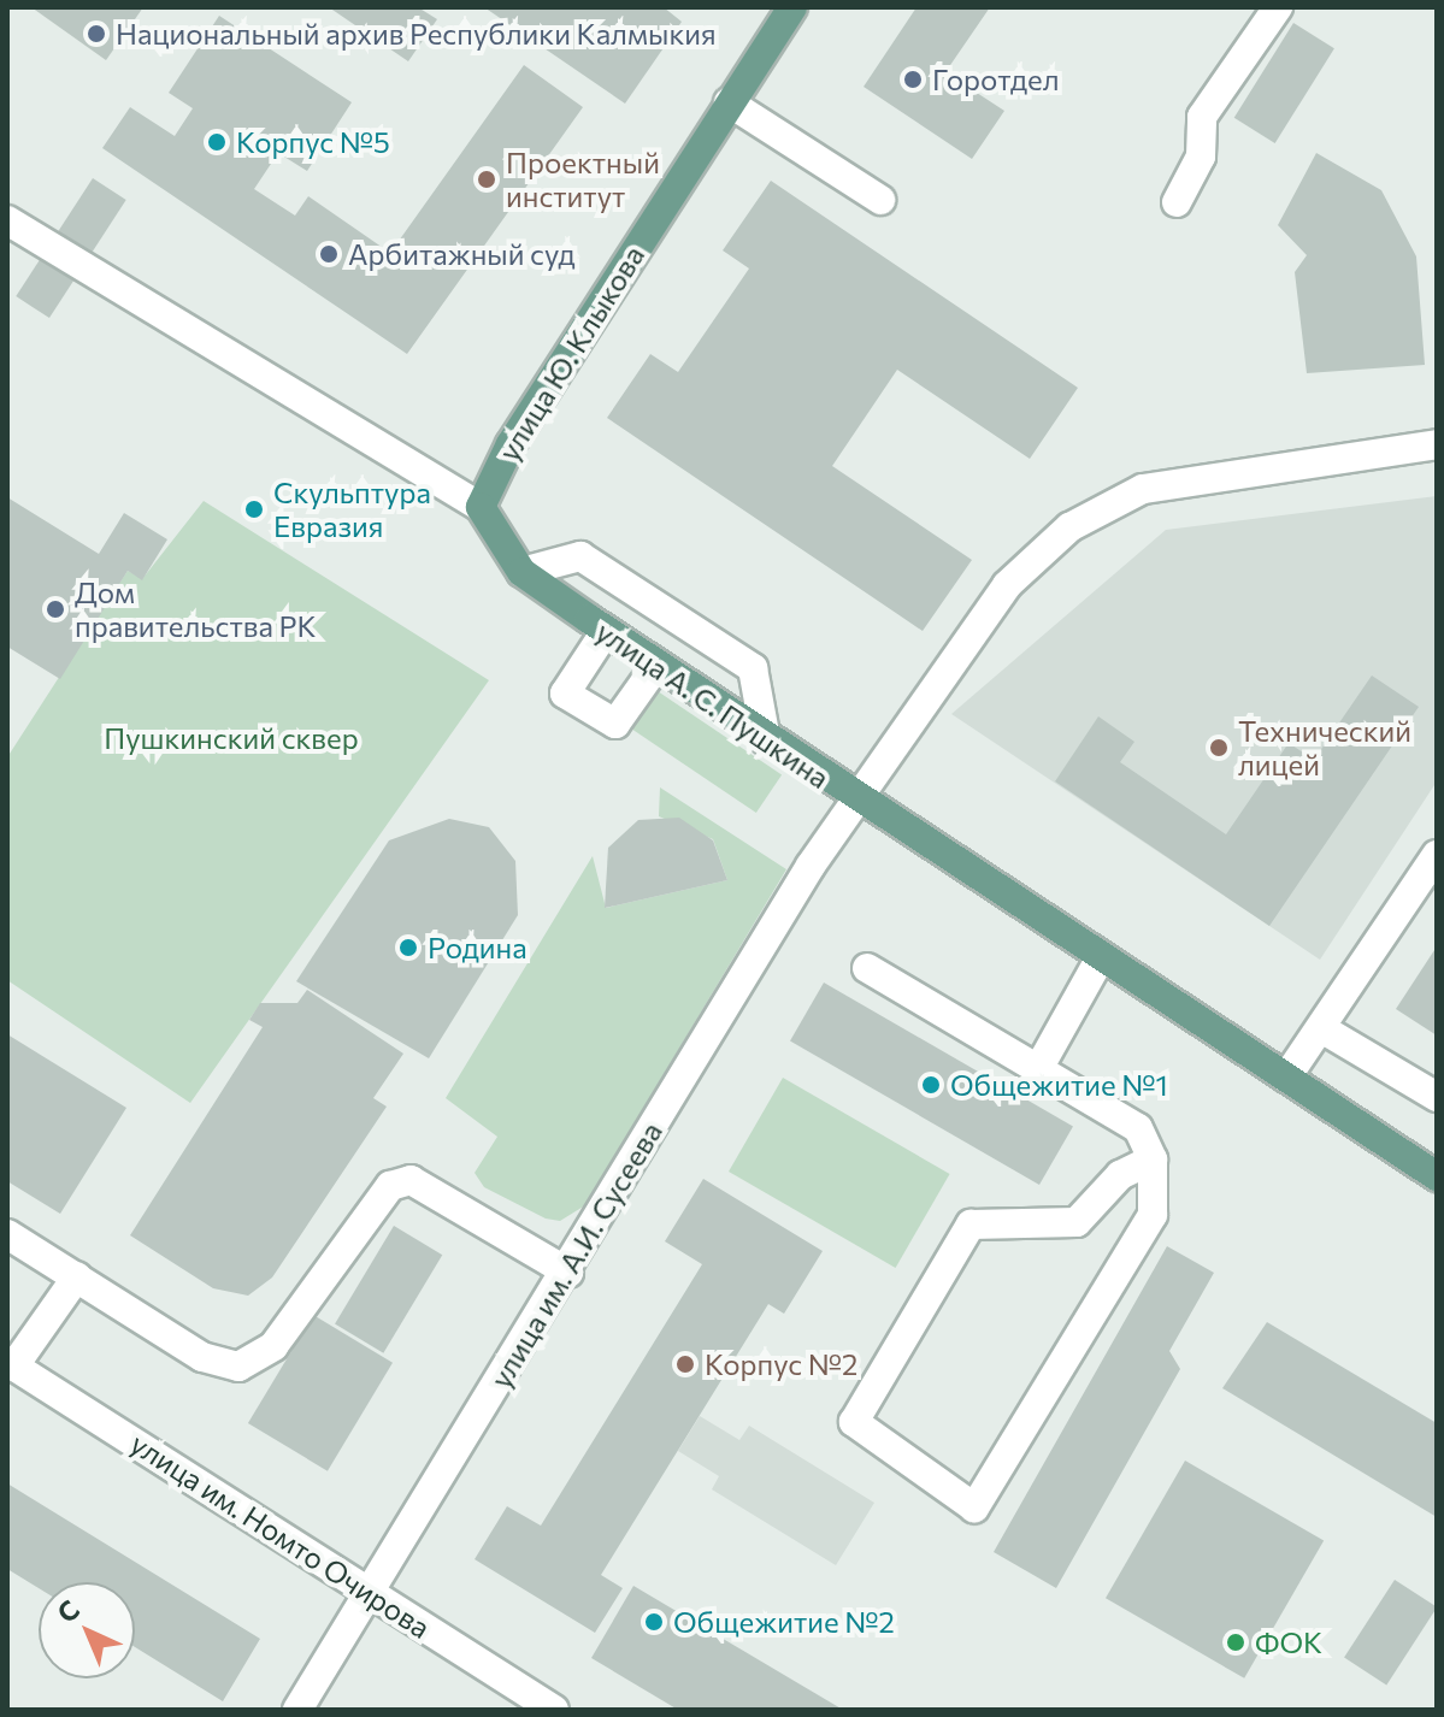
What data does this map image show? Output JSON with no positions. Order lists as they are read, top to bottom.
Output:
{
  "streets": {
    "main road": ["улица Ю. Клыкова", "улица А. С. Пушкина"],
    "street": ["улица им. А.И. Сусеева", "улица им. Номто Очирова"]
  },
  "crossings": [
    ["улица Ю. Клыкова", "улица А. С. Пушкина"],
    ["улица А. С. Пушкина", "улица им. А.И. Сусеева"],
    ["улица им. А.И. Сусеева", "улица им. Номто Очирова"]
  ],
  "parks": ["Пушкинский сквер"],
  "places": [
    "Национальный архив Республики Калмыкия",
    "Горотдел",
    "Корпус №5",
    "Проектный институт",
    "Арбитажный суд",
    "Скульптура Евразия",
    "Дом правительства РК",
    "Технический лицей",
    "Родина",
    "Общежитие №1",
    "Корпус №2",
    "Общежитие №2",
    "ФОК"
  ],
  "north": "top left"
}
